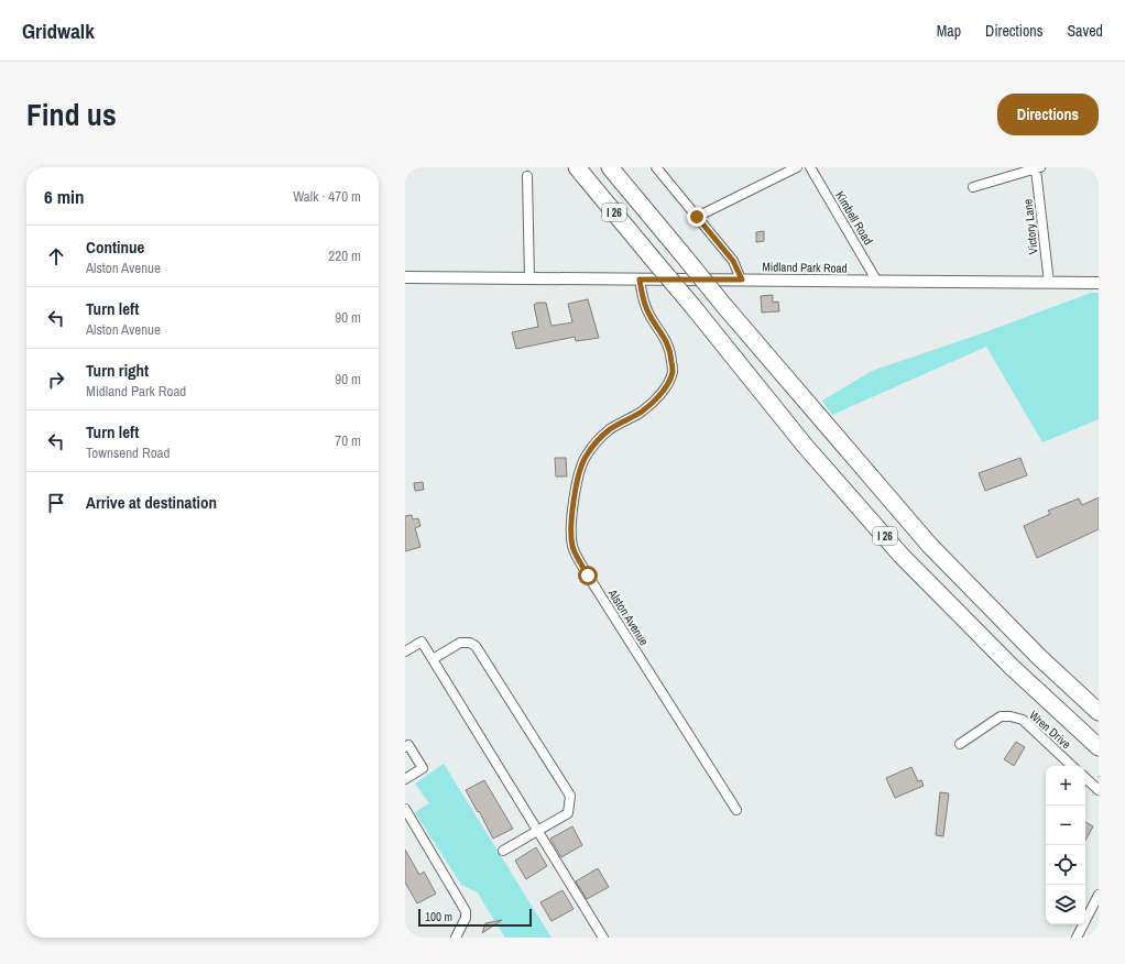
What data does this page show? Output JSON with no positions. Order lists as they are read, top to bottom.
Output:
{
  "streets": {
    "highway": ["I 26"],
    "street": [
      "Kimbell Road",
      "Victory Lane",
      "Midland Park Road",
      "Alston Avenue",
      "Wren Drive"
    ]
  },
  "crossings": [
    ["Kimbell Road", "Midland Park Road"],
    ["Victory Lane", "Midland Park Road"],
    ["Midland Park Road", "Alston Avenue"]
  ],
  "scale_bar": "100 m",
  "page": {
    "header": "Gridwalk",
    "nav": ["Map", "Directions", "Saved"],
    "title": "Find us",
    "buttons": "Directions",
    "heading": ["6 min", "Walk · 470 m"],
    "list": [
      ["Continue", "Alston Avenue", "220 m"],
      ["Turn left", "Alston Avenue", "90 m"],
      ["Turn right", "Midland Park Road", "90 m"],
      ["Turn left", "Townsend Road", "70 m"],
      "Arrive at destination"
    ],
    "map_buttons": ["+", "−"],
    "scale": "100 m"
  }
}
